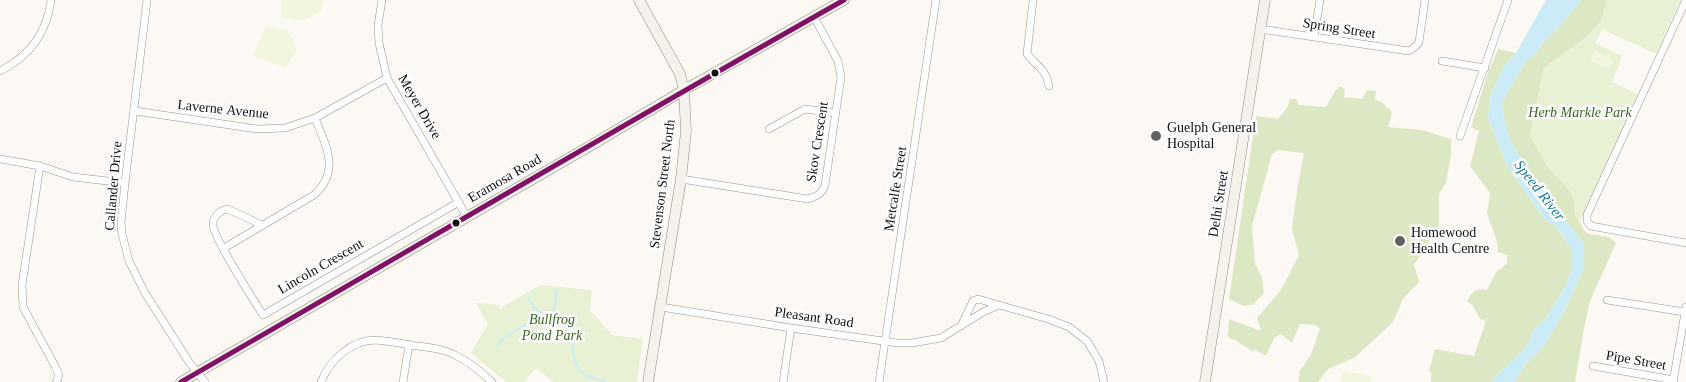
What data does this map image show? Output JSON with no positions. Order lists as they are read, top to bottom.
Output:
{
  "streets": {
    "main road": ["Eramosa Road", "Stevenson Street North", "Delhi Street"],
    "street": [
      "Spring Street",
      "Meyer Drive",
      "Laverne Avenue",
      "Skov Crescent",
      "Callander Drive",
      "Metcalfe Street",
      "Lincoln Crescent",
      "Pleasant Road",
      "Pipe Street"
    ]
  },
  "crossings": [
    ["Spring Street", "Delhi Street"],
    ["Meyer Drive", "Laverne Avenue"],
    ["Meyer Drive", "Eramosa Road"],
    ["Meyer Drive", "Lincoln Crescent"],
    ["Laverne Avenue", "Callander Drive"],
    ["Skov Crescent", "Eramosa Road"],
    ["Skov Crescent", "Stevenson Street North"],
    ["Eramosa Road", "Stevenson Street North"],
    ["Eramosa Road", "Callander Drive"],
    ["Stevenson Street North", "Pleasant Road"],
    ["Metcalfe Street", "Pleasant Road"]
  ],
  "water": ["Speed River"],
  "parks": ["Herb Markle Park", "Bullfrog Pond Park"],
  "places": ["Guelph General Hospital", "Homewood Health Centre"]
}
